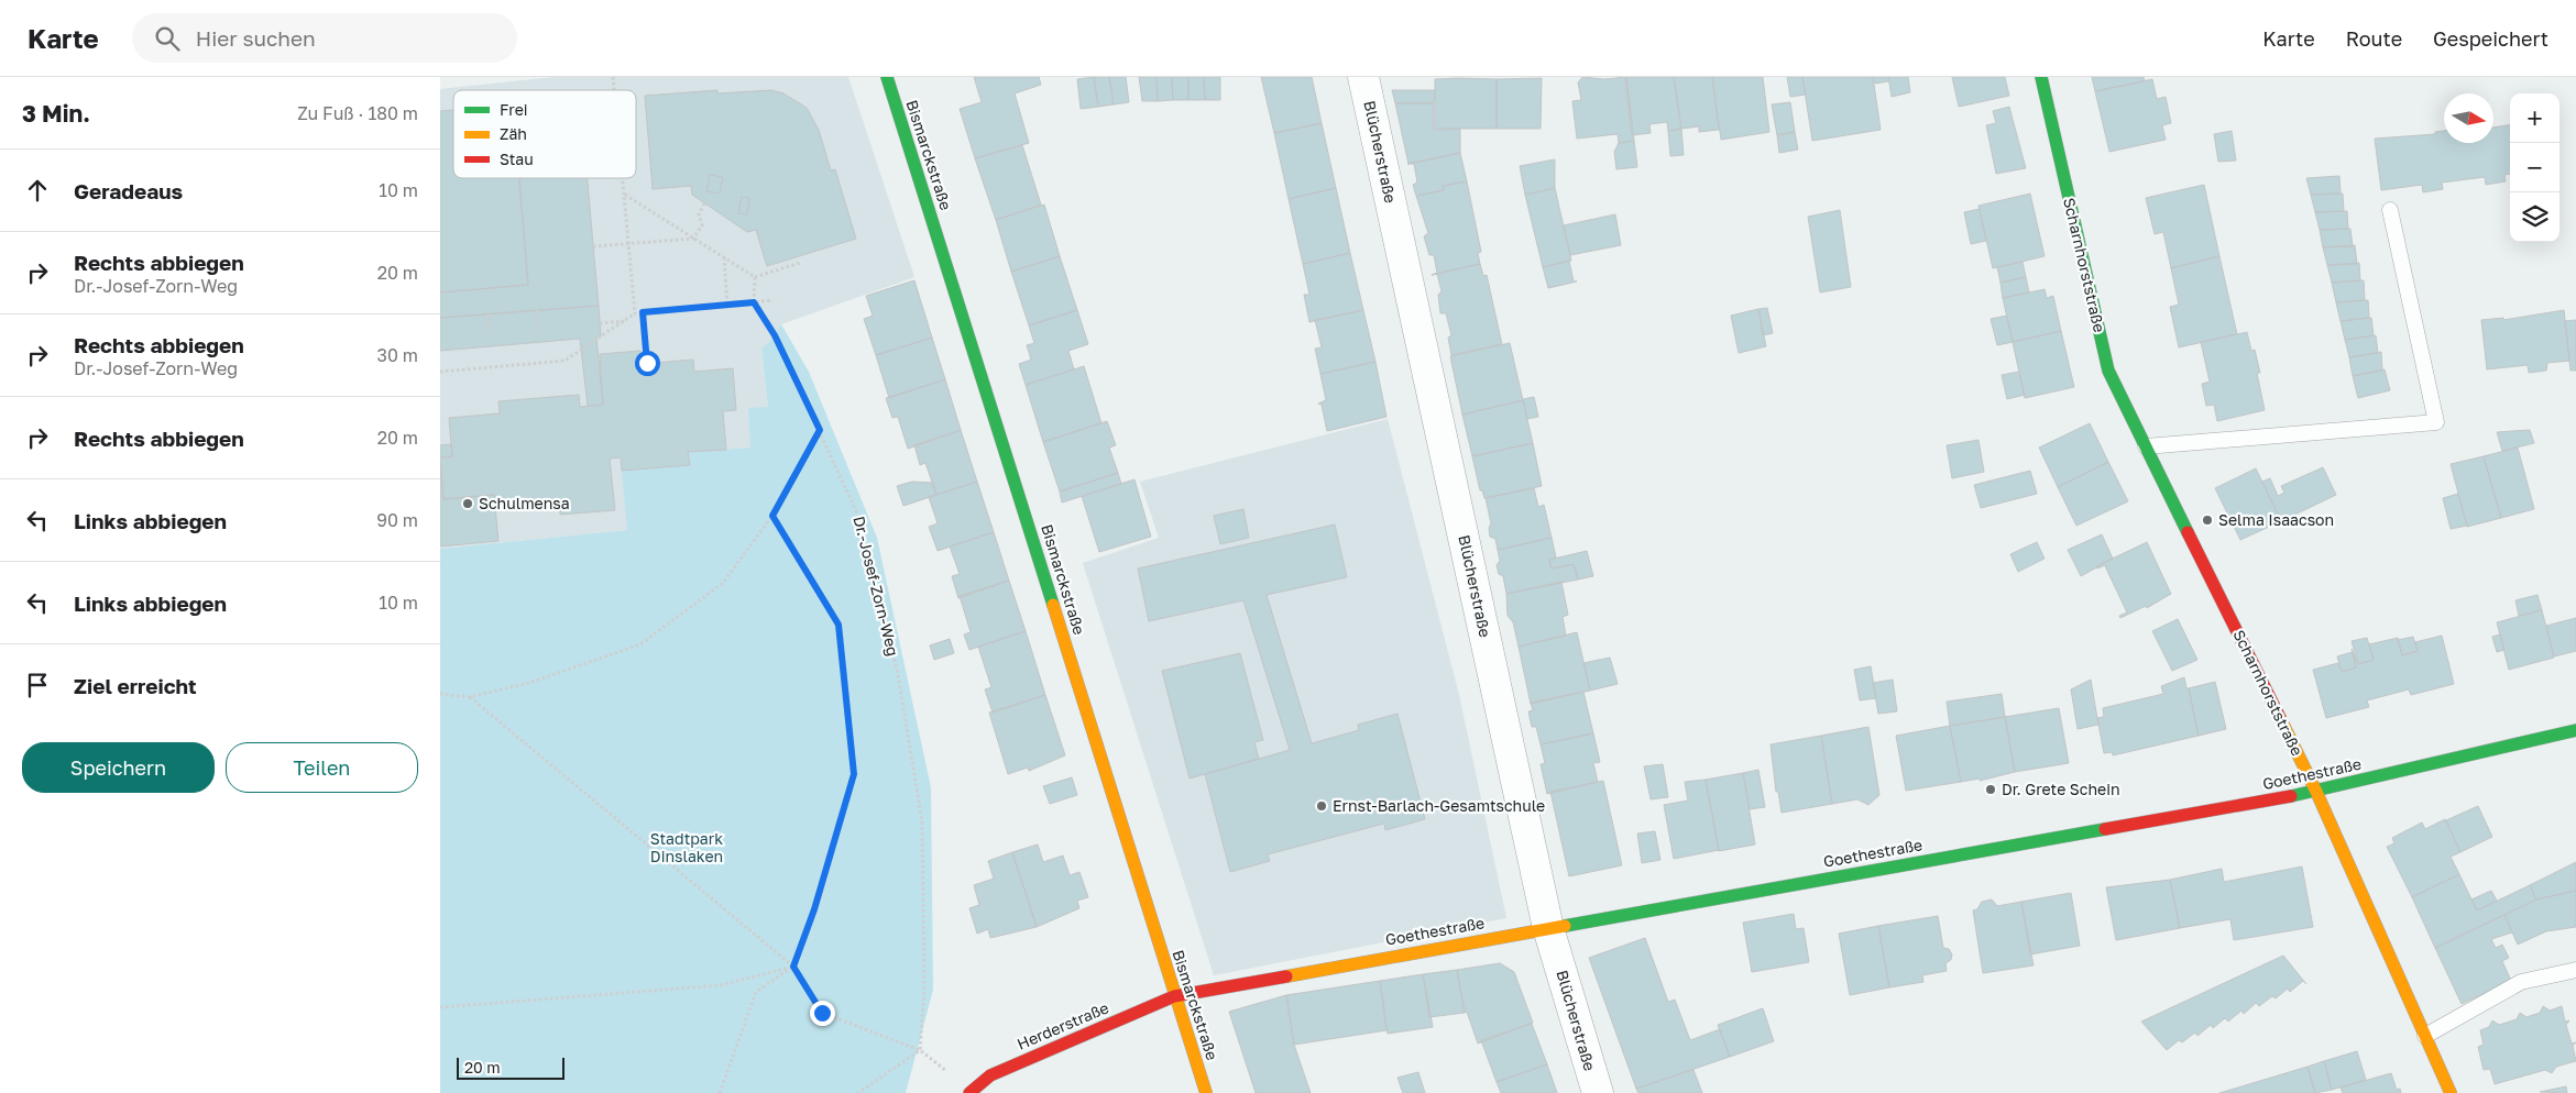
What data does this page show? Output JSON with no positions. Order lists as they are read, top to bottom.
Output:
{
  "streets": {
    "street": [
      "Blücherstraße",
      "Bismarckstraße",
      "Scharnhorststraße",
      "Goethestraße",
      "Herderstraße"
    ],
    "path": ["Dr.-Josef-Zorn-Weg"]
  },
  "crossings": [
    ["Blücherstraße", "Goethestraße"],
    ["Bismarckstraße", "Goethestraße"],
    ["Bismarckstraße", "Herderstraße"],
    ["Scharnhorststraße", "Goethestraße"],
    ["Goethestraße", "Herderstraße"]
  ],
  "parks": ["Stadtpark Dinslaken"],
  "places": [
    "Schulmensa",
    "Selma Isaacson",
    "Dr. Grete Schein",
    "Ernst-Barlach-Gesamtschule"
  ],
  "legend": ["Frei", "Zäh", "Stau"],
  "scale_bar": "20 m",
  "north": "right",
  "page": {
    "header": "Karte",
    "search": "Hier suchen",
    "nav": ["Karte", "Route", "Gespeichert"],
    "heading": ["3 Min.", "Zu Fuß · 180 m"],
    "map_buttons": ["+", "−"],
    "list": [
      ["Geradeaus", "10 m"],
      ["Rechts abbiegen", "Dr.-Josef-Zorn-Weg", "20 m"],
      ["Rechts abbiegen", "Dr.-Josef-Zorn-Weg", "30 m"],
      ["Rechts abbiegen", "20 m"],
      ["Links abbiegen", "90 m"],
      ["Links abbiegen", "10 m"],
      "Ziel erreicht"
    ],
    "buttons": ["Speichern", "Teilen"],
    "scale": "20 m"
  }
}
